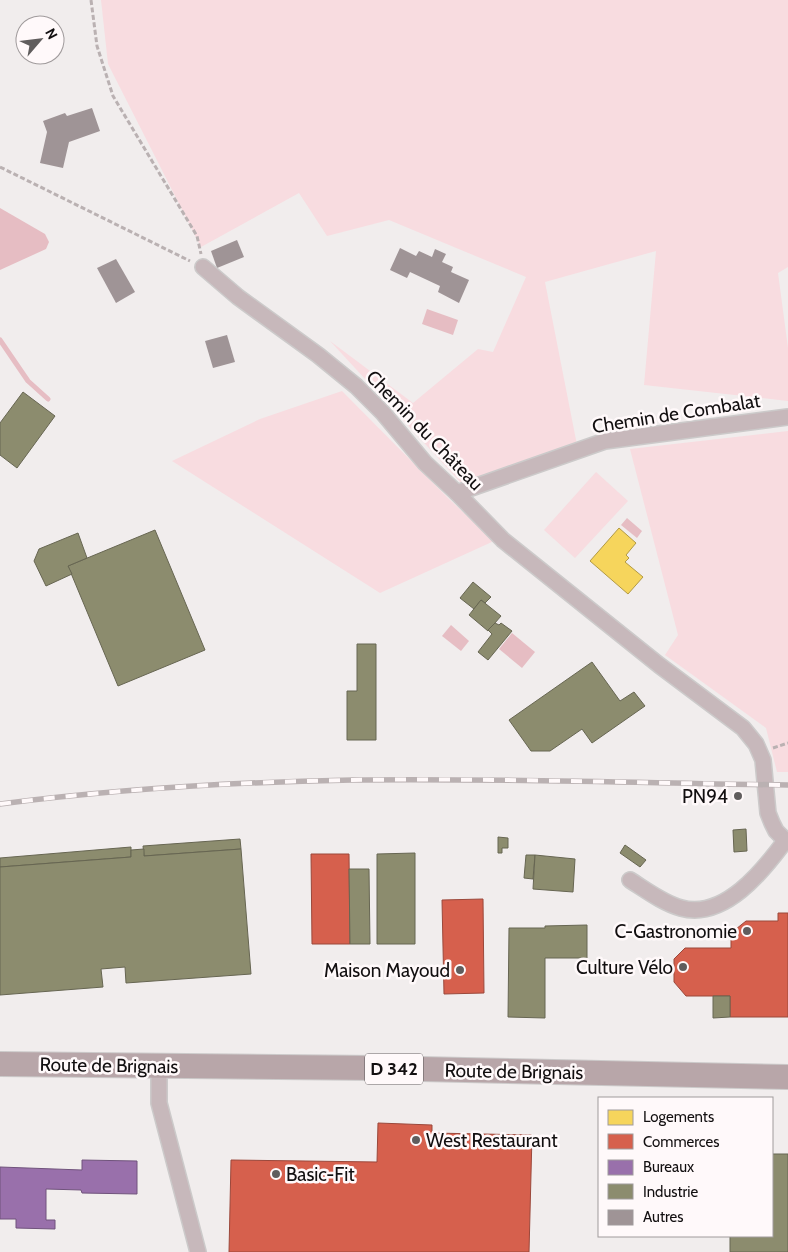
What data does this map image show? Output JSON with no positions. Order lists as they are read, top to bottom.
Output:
{
  "streets": {
    "main road": ["Route de Brignais", "D 342"],
    "street": ["Chemin de Combalat", "Chemin du Château"]
  },
  "crossings": [
    ["Chemin de Combalat", "Chemin du Château"]
  ],
  "places": [
    "PN94",
    "C-Gastronomie",
    "Culture Vélo",
    "Maison Mayoud",
    "West Restaurant",
    "Basic-Fit"
  ],
  "legend": [
    "Logements",
    "Commerces",
    "Bureaux",
    "Industrie",
    "Autres"
  ],
  "north": "top right"
}
